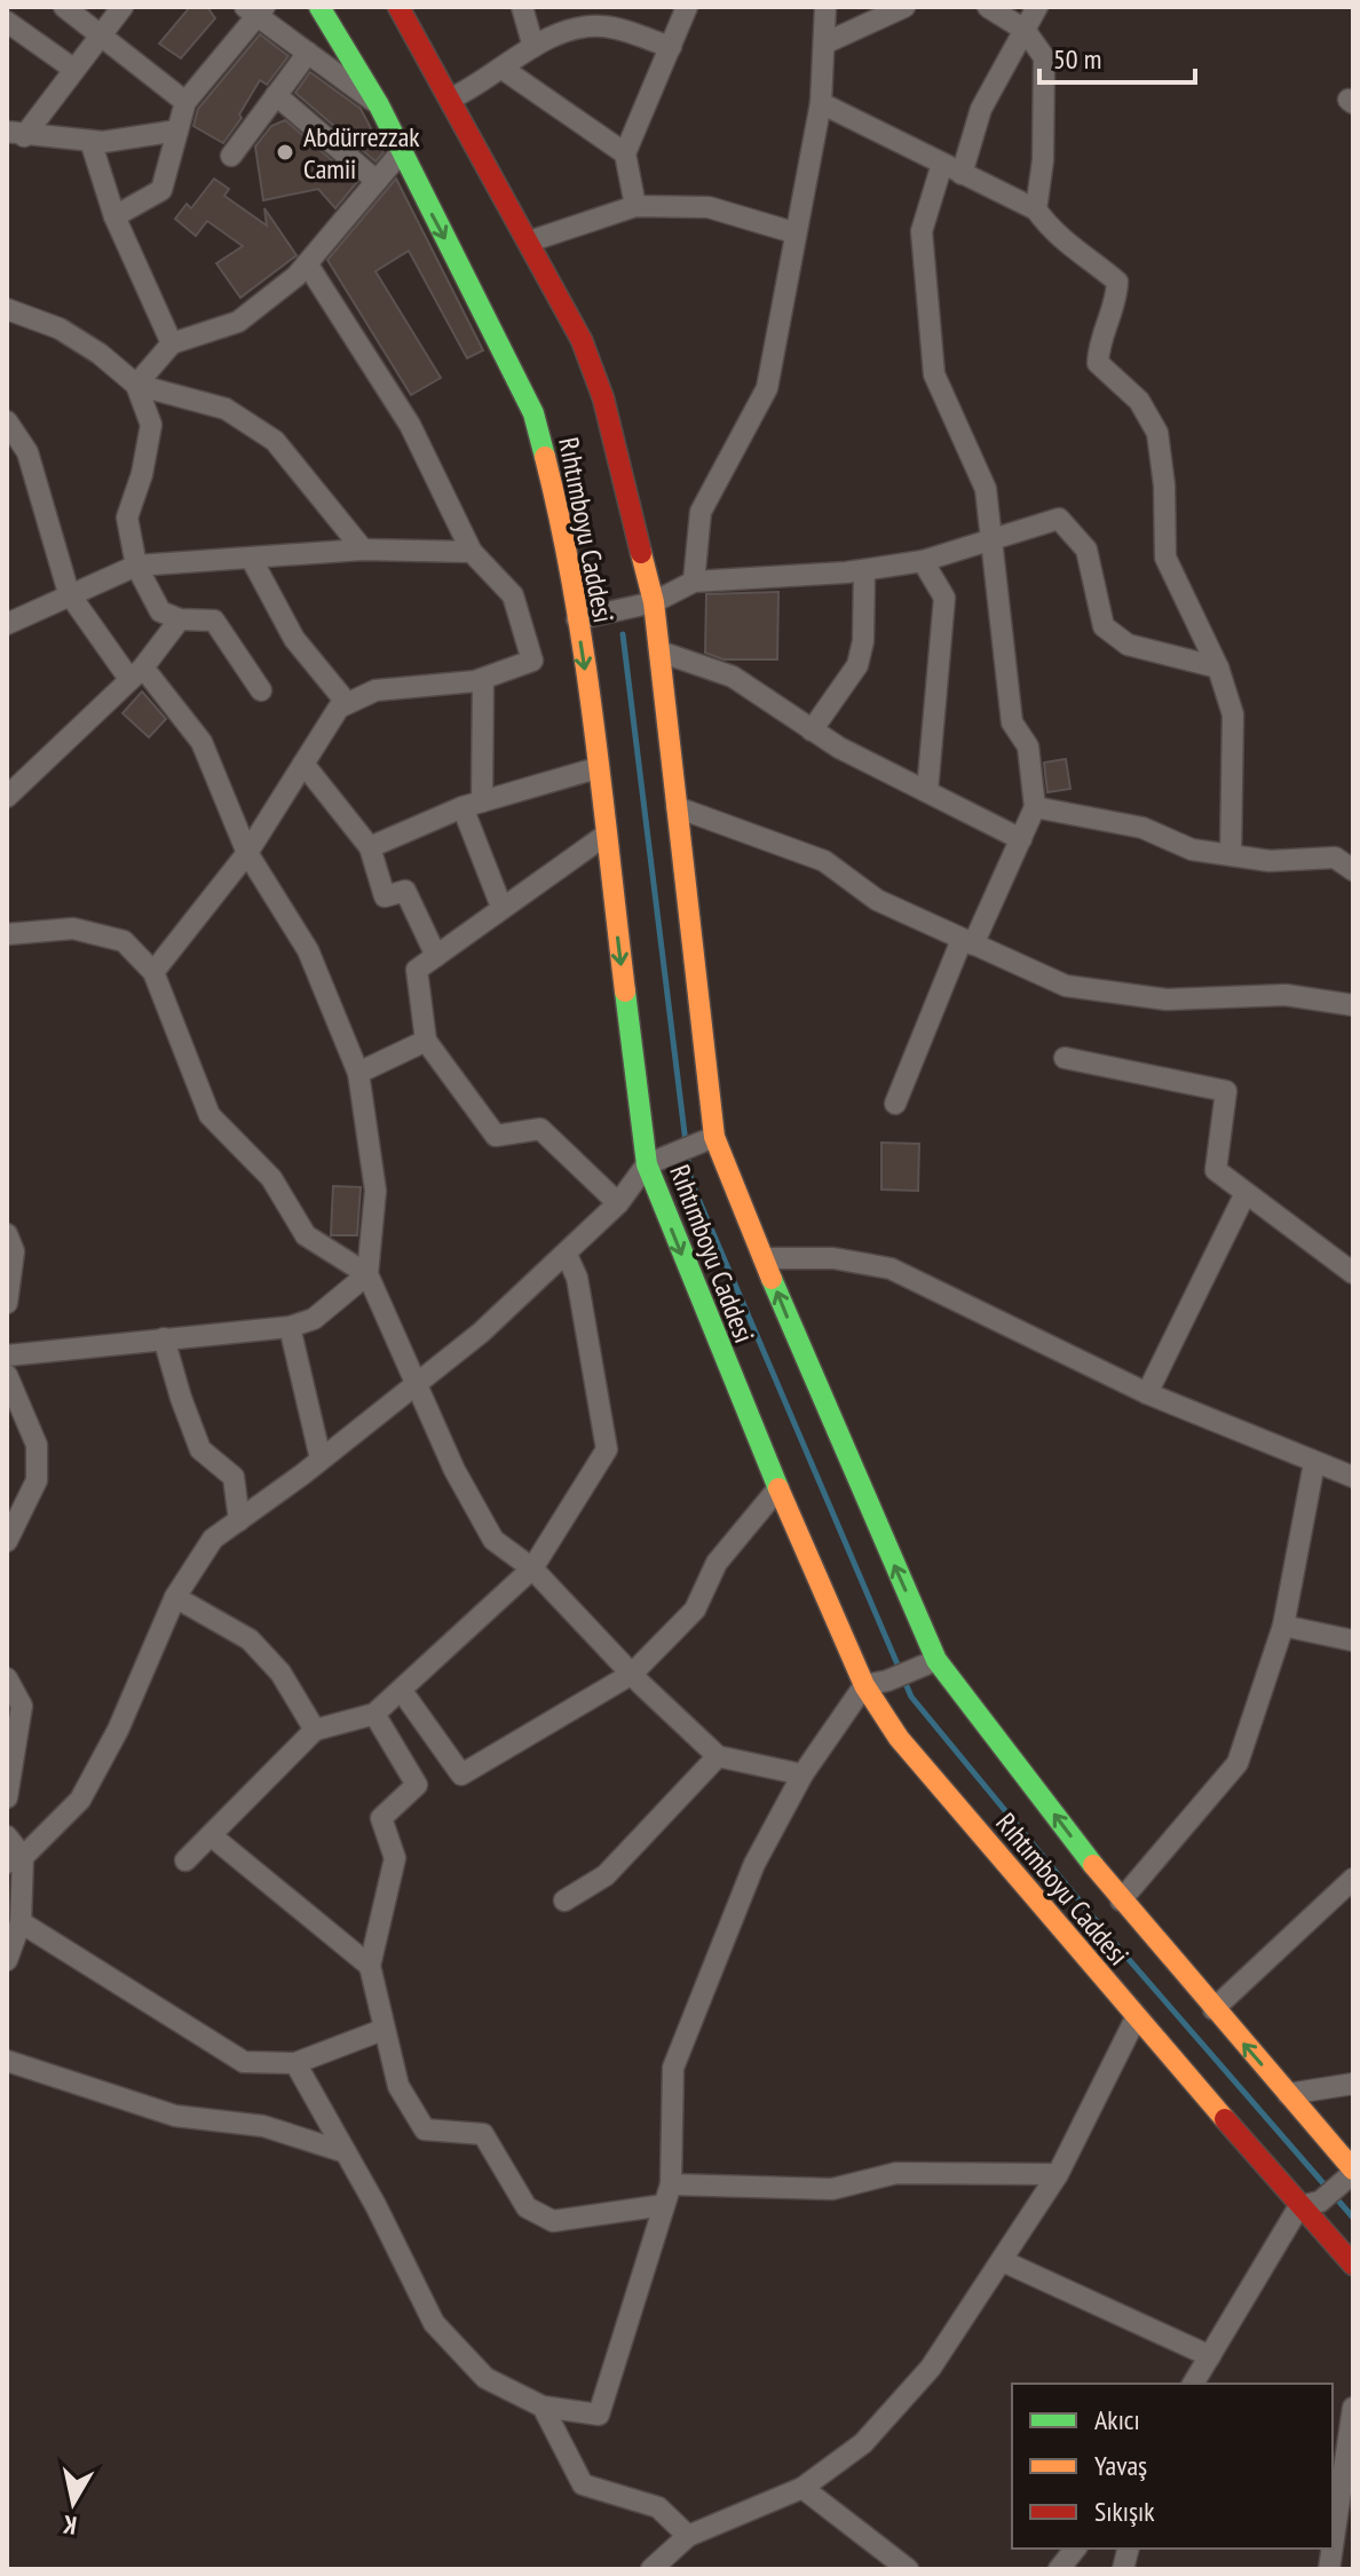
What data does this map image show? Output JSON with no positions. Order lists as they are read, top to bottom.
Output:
{
  "streets": {
    "street": ["Rıhtımboyu Caddesi"]
  },
  "places": ["Abdürrezzak Camii"],
  "legend": ["Akıcı", "Yavaş", "Sıkışık"],
  "scale_bar": "50 m",
  "north": "bottom"
}
